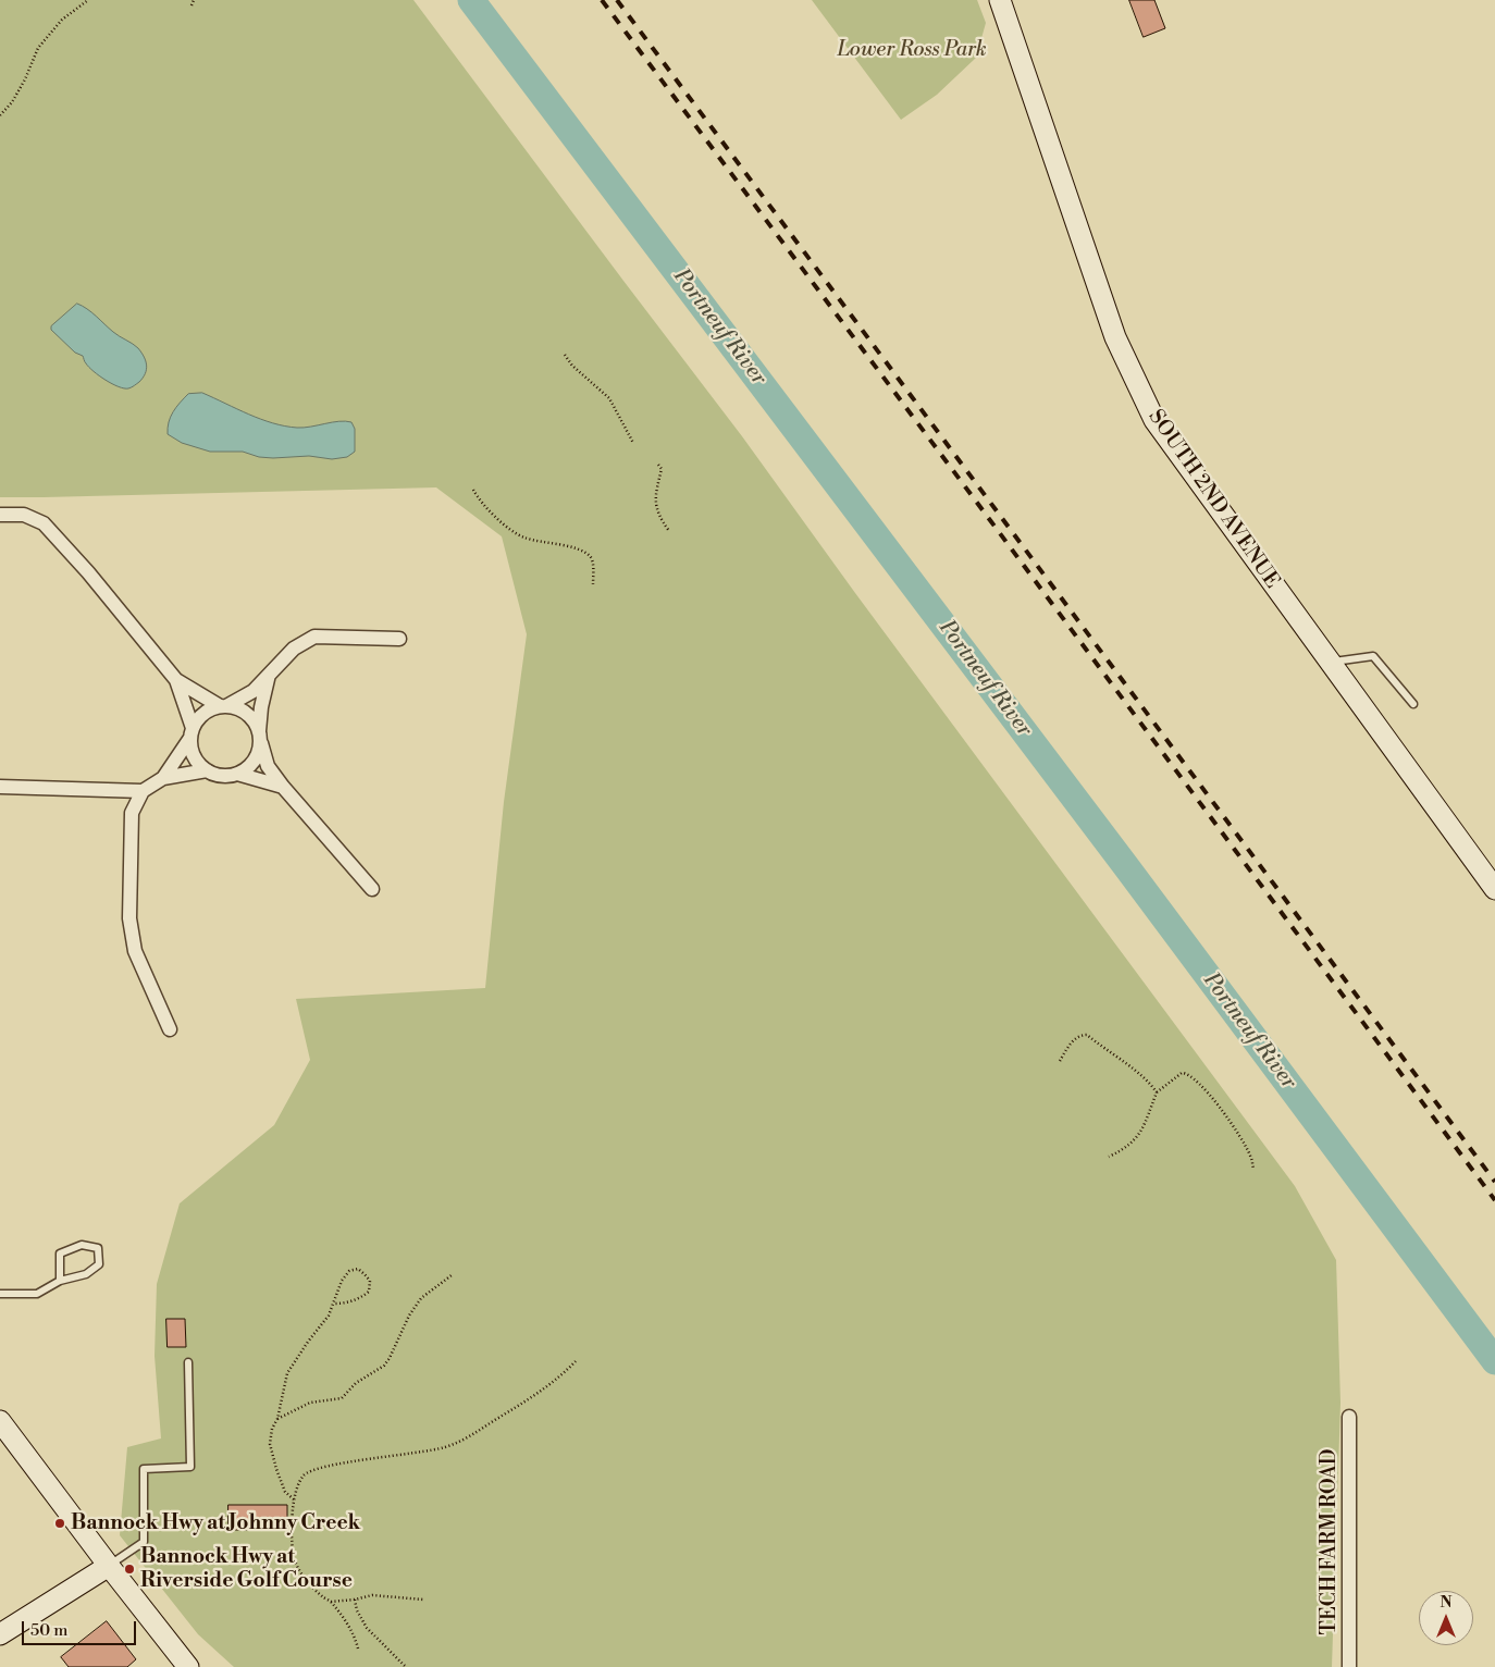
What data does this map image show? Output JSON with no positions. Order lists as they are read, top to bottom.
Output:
{
  "streets": {
    "street": ["SOUTH 2ND AVENUE", "TECH FARM ROAD"]
  },
  "water": ["Portneuf River"],
  "parks": ["Lower Ross Park"],
  "places": ["Bannock Hwy at Johnny Creek", "Bannock Hwy at Riverside Golf Course"],
  "scale_bar": "50 m",
  "north": "top"
}
